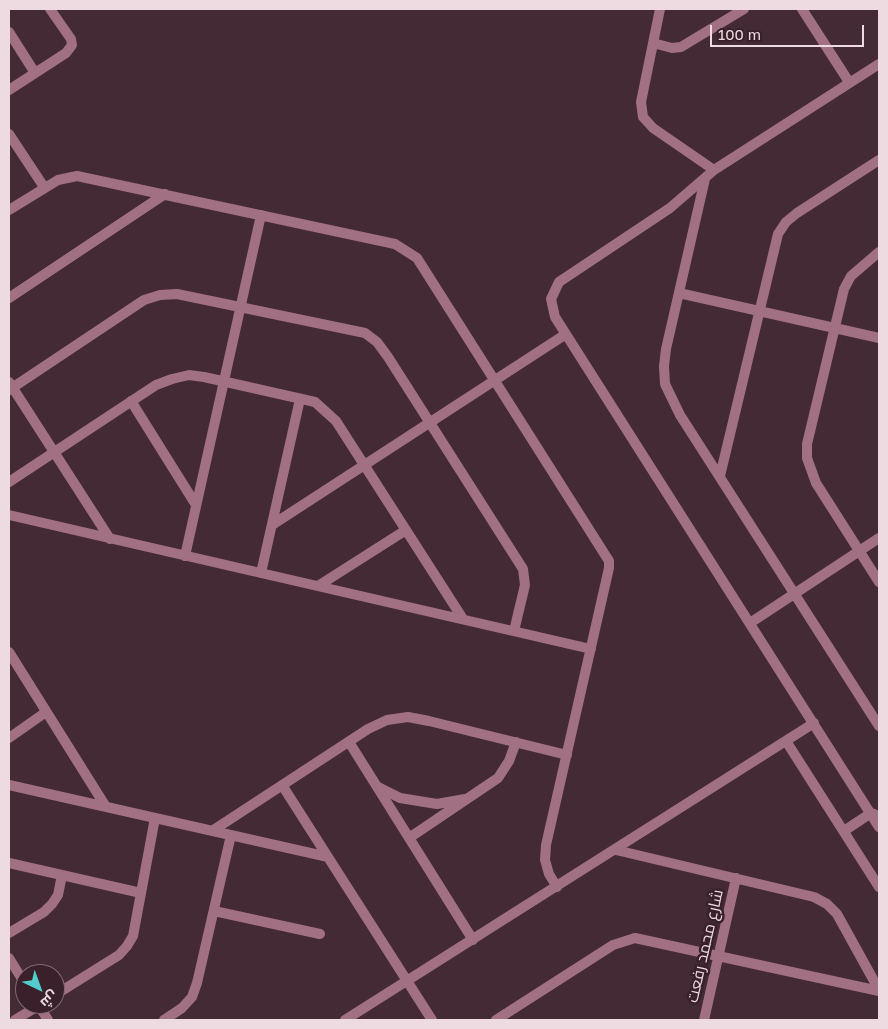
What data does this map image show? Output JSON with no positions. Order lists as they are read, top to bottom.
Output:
{
  "streets": {
    "street": ["شارع محمد رفعت"]
  },
  "scale_bar": "100 m",
  "north": "bottom right"
}
